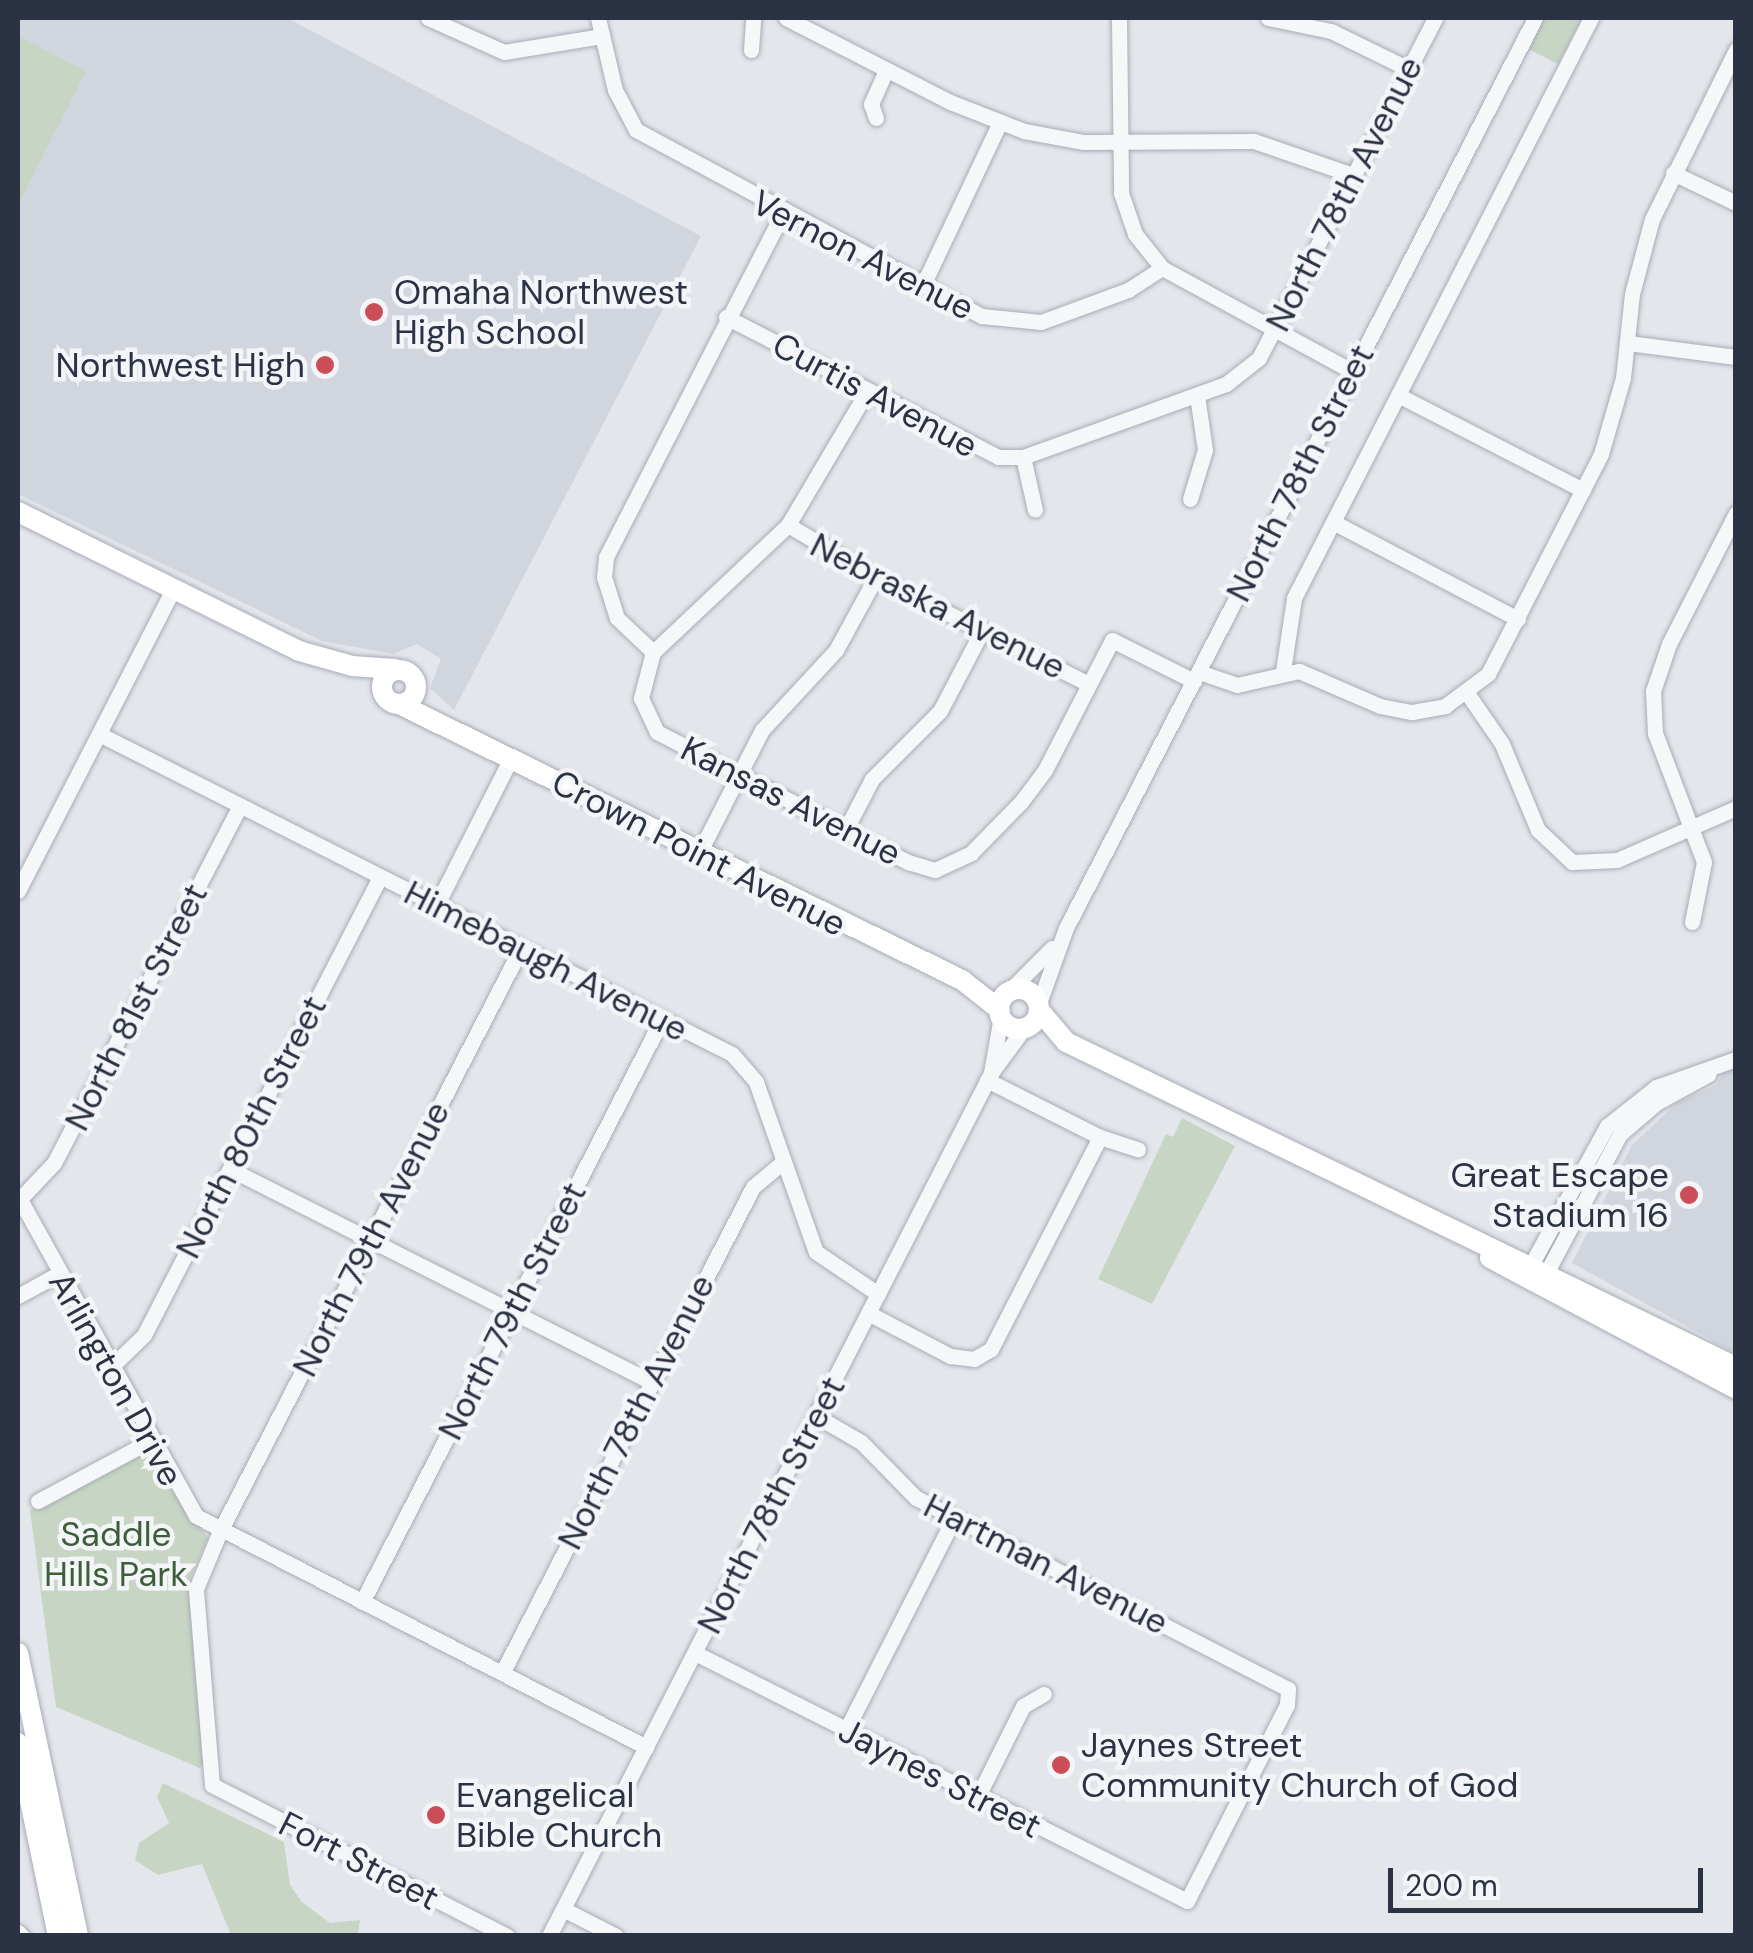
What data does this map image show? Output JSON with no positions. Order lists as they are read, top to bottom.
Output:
{
  "streets": {
    "main road": ["Crown Point Avenue"],
    "street": [
      "North 78th Avenue",
      "Vernon Avenue",
      "Curtis Avenue",
      "North 78th Street",
      "Nebraska Avenue",
      "Kansas Avenue",
      "Himebaugh Avenue",
      "North 81st Street",
      "North 80th Street",
      "North 79th Avenue",
      "North 79th Street",
      "Arlington Drive",
      "Hartman Avenue",
      "Jaynes Street",
      "Fort Street"
    ]
  },
  "crossings": [
    ["North 78th Avenue", "Curtis Avenue"],
    ["North 78th Avenue", "Himebaugh Avenue"],
    ["North 78th Street", "Nebraska Avenue"],
    ["North 78th Street", "Himebaugh Avenue"],
    ["North 78th Street", "Hartman Avenue"],
    ["North 78th Street", "Jaynes Street"],
    ["Nebraska Avenue", "Kansas Avenue"],
    ["Himebaugh Avenue", "North 81st Street"],
    ["Himebaugh Avenue", "North 80th Street"],
    ["Himebaugh Avenue", "North 79th Avenue"],
    ["Himebaugh Avenue", "North 79th Street"],
    ["North 81st Street", "Arlington Drive"],
    ["North 80th Street", "Arlington Drive"],
    ["North 79th Avenue", "Arlington Drive"],
    ["North 79th Avenue", "Fort Street"],
    ["Arlington Drive", "Fort Street"],
    ["Hartman Avenue", "Jaynes Street"]
  ],
  "parks": ["Saddle Hills Park"],
  "places": [
    "Omaha Northwest High School",
    "Northwest High",
    "Great Escape Stadium 16",
    "Jaynes Street Community Church of God",
    "Evangelical Bible Church"
  ],
  "scale_bar": "200 m"
}
